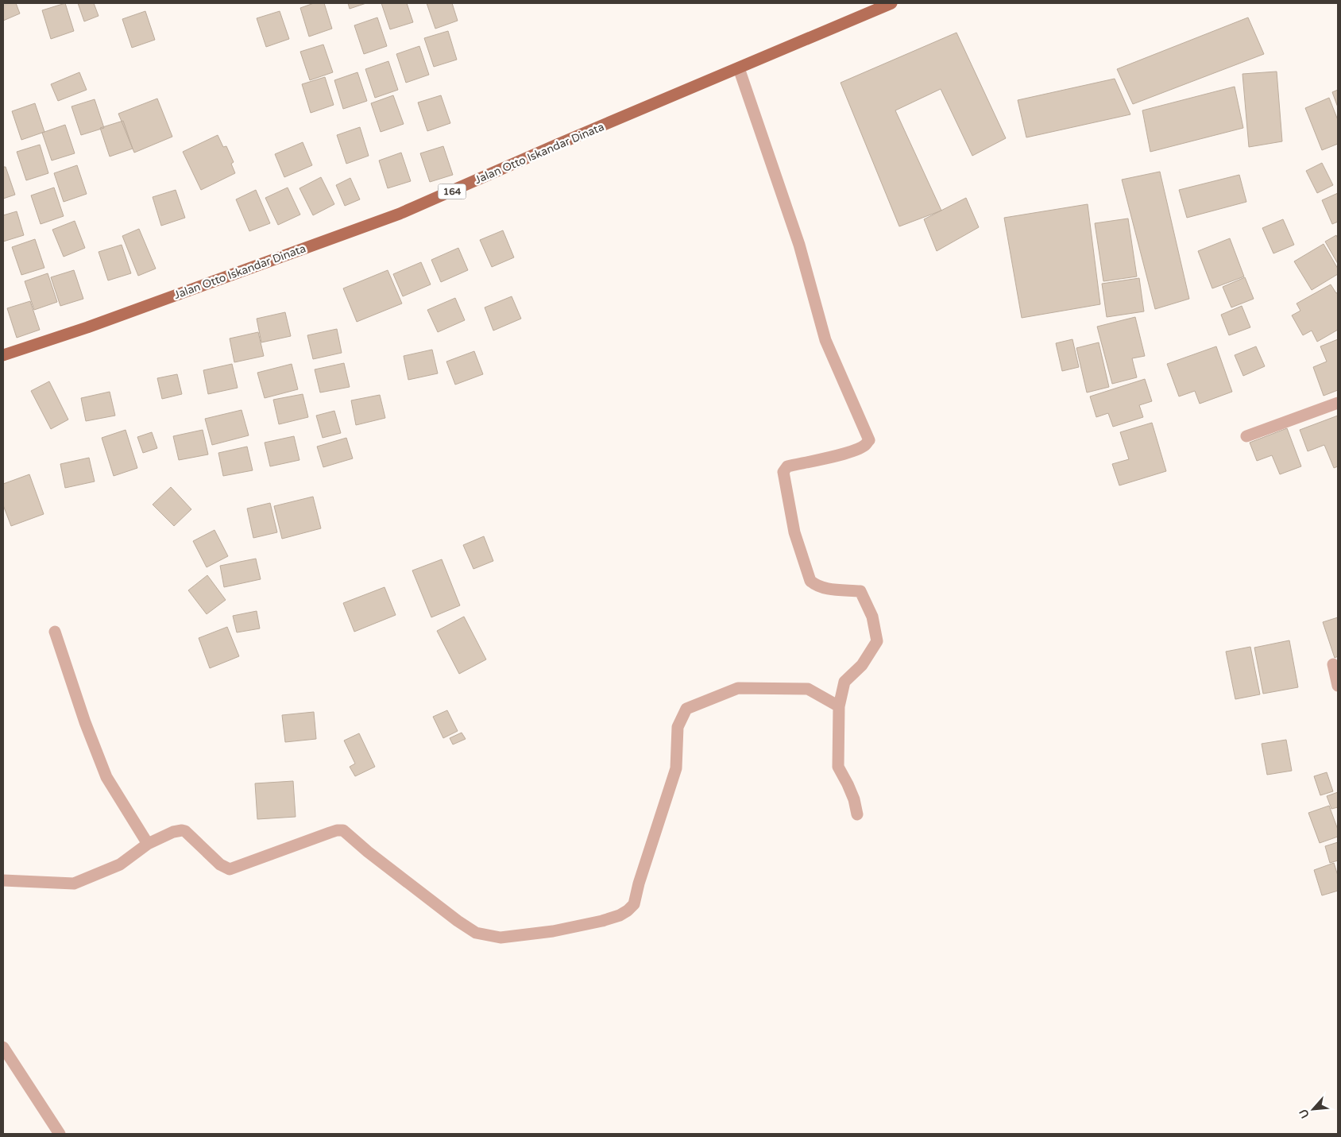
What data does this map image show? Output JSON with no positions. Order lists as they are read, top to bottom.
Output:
{
  "streets": {
    "main road": ["Jalan Otto Iskandar Dinata", "164"]
  },
  "north": "bottom left"
}
